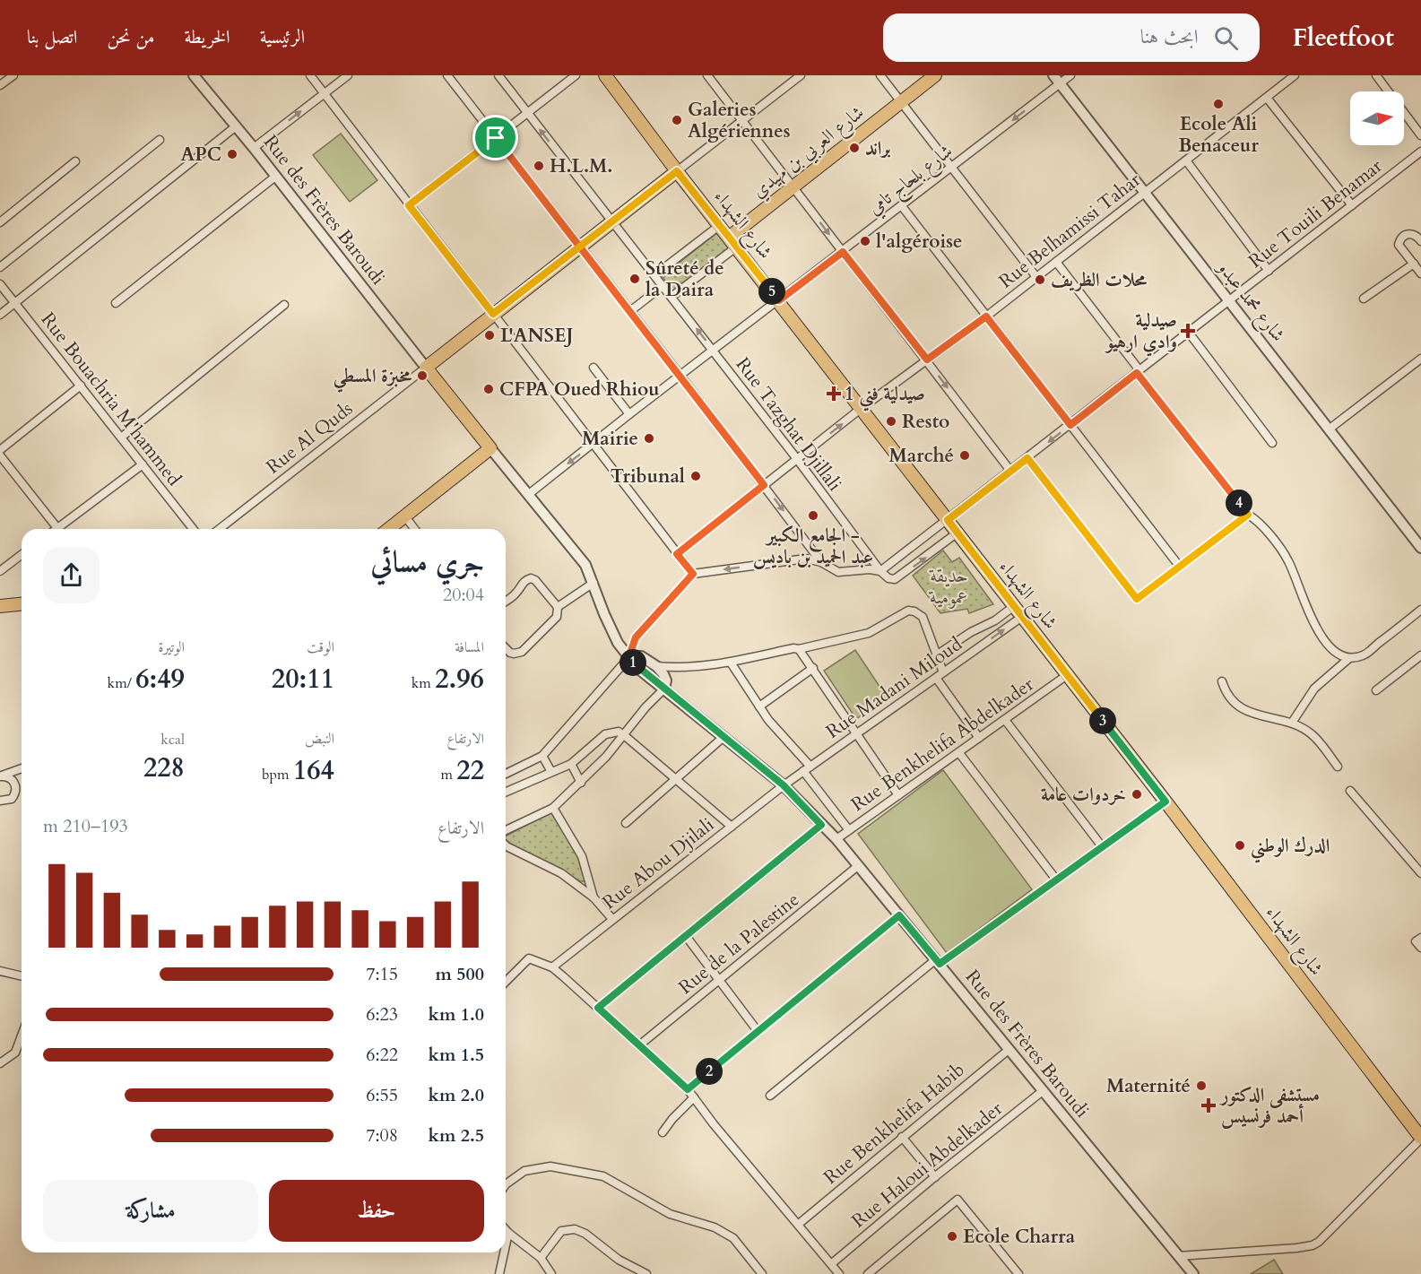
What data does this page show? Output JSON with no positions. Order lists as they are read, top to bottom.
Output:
{
  "streets": {
    "main road": ["شارع العربي بن مهيدي", "شارع الشهداء"],
    "street": [
      "شارع بلحاج تامي",
      "Rue des Frères Baroudi",
      "Rue Touili Benamar",
      "Rue Belhamissi Tahar",
      "شارع محمد عبدو",
      "Rue Bouachria M'hammed",
      "Rue Tazghat Djillali",
      "Rue Al Quds",
      "Rue Madani Miloud",
      "Rue Benkhelifa Abdelkader",
      "Rue Abou Djilali",
      "Rue de la Palestine",
      "Rue Benkhelifa Habib",
      "Rue Haloui Abdelkader"
    ]
  },
  "crossings": [
    ["شارع العربي بن مهيدي", "شارع الشهداء"],
    ["شارع بلحاج تامي", "شارع الشهداء"],
    ["شارع بلحاج تامي", "شارع محمد عبدو"],
    ["شارع بلحاج تامي", "Rue Tazghat Djillali"],
    ["Rue des Frères Baroudi", "Rue Al Quds"],
    ["Rue des Frères Baroudi", "Rue Madani Miloud"],
    ["Rue des Frères Baroudi", "Rue Benkhelifa Abdelkader"],
    ["Rue des Frères Baroudi", "Rue Abou Djilali"],
    ["Rue des Frères Baroudi", "Rue de la Palestine"],
    ["Rue des Frères Baroudi", "Rue Benkhelifa Habib"],
    ["Rue des Frères Baroudi", "Rue Haloui Abdelkader"],
    ["Rue Touili Benamar", "شارع الشهداء"],
    ["Rue Touili Benamar", "شارع محمد عبدو"],
    ["Rue Touili Benamar", "Rue Tazghat Djillali"],
    ["شارع الشهداء", "Rue Belhamissi Tahar"],
    ["شارع الشهداء", "Rue Madani Miloud"],
    ["شارع الشهداء", "Rue Benkhelifa Abdelkader"],
    ["Rue Belhamissi Tahar", "شارع محمد عبدو"],
    ["Rue Belhamissi Tahar", "Rue Tazghat Djillali"],
    ["Rue Madani Miloud", "Rue Abou Djilali"]
  ],
  "parks": ["حديقة عمومية"],
  "places": {
    "other": [
      "Ecole Ali Benaceur",
      "Galeries Algériennes",
      "براند",
      "APC",
      "H.L.M.",
      "l'algéroise",
      "Sûreté de la Daira",
      "محلات الظريف",
      "L'ANSEJ",
      "مخبزة المسطي",
      "CFPA Oued Rhiou",
      "Resto",
      "Mairie",
      "Marché",
      "Tribunal",
      "الجامع الكبير - عبد الحميد بن باديس",
      "خردوات عامة",
      "الدرك الوطني",
      "Maternité",
      "Ecole Charra"
    ],
    "health": ["صيدلية وادي ارهيو", "صيدلية فني 1", "مستشفى الدكتور أحمد فرنسيس"]
  },
  "north": "right",
  "page": {
    "header": "Fleetfoot",
    "search": "ابحث هنا",
    "nav": [
      "الرئيسية",
      "الخريطة",
      "من نحن",
      "اتصل بنا"
    ],
    "pins": [
      "5",
      "4",
      "1",
      "3",
      "2"
    ],
    "heading": ["جري مسائي", "20:04"],
    "stats": [
      ["المسافة", "2.96 km"],
      ["الوقت", "20:11"],
      ["الوتيرة", "6:49 /km"],
      ["الارتفاع", "22 m"],
      ["النبض", "164 bpm"],
      ["kcal", "228"]
    ],
    "chart": ["الارتفاع", "193–210 m"],
    "list": [
      {
        "name": "500 m",
        "note": "7:15"
      },
      {
        "name": "1.0 km",
        "note": "6:23"
      },
      {
        "name": "1.5 km",
        "note": "6:22"
      },
      {
        "name": "2.0 km",
        "note": "6:55"
      },
      {
        "name": "2.5 km",
        "note": "7:08"
      }
    ],
    "buttons": ["حفظ", "مشاركة"]
  }
}
